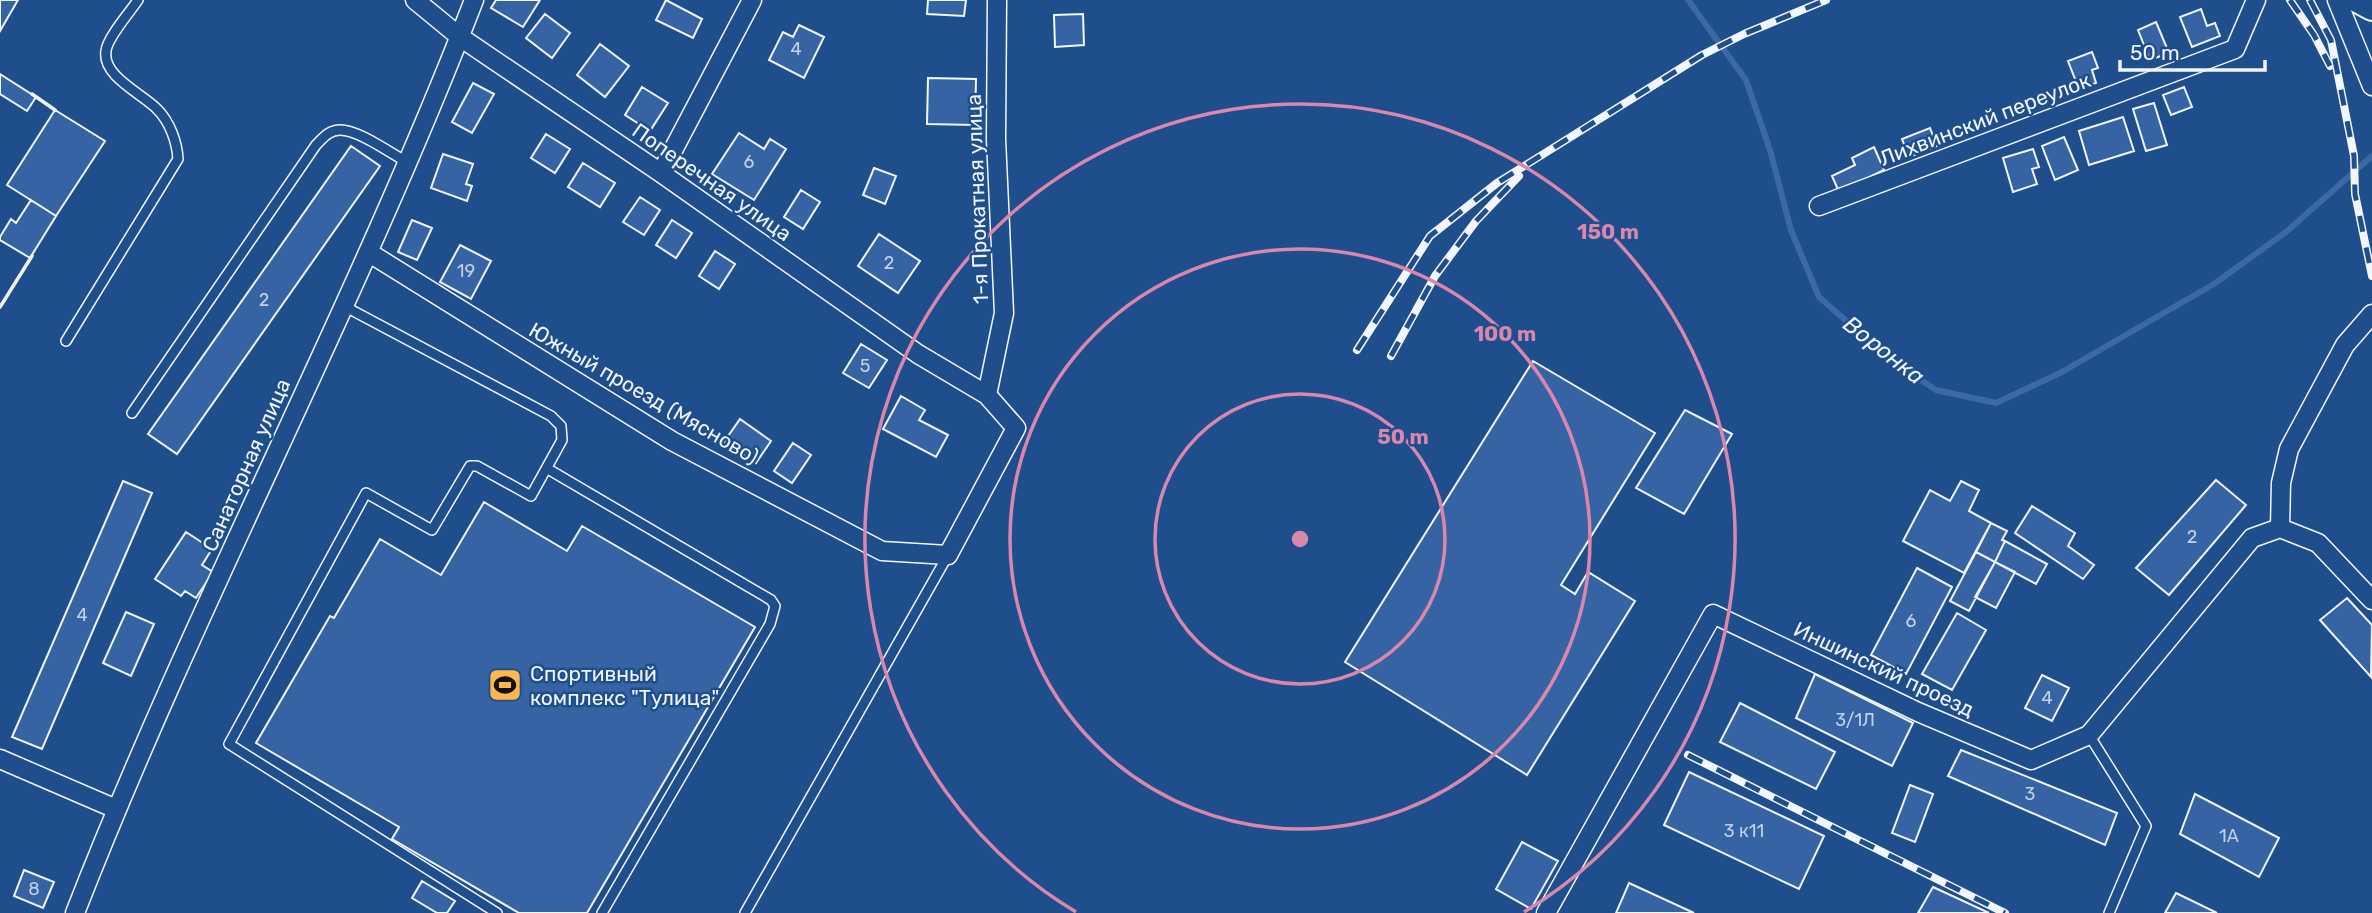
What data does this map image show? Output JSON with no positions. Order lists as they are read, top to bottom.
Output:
{
  "streets": {
    "street": [
      "Лихвинский переулок",
      "Поперечная улица",
      "1-я Прокатная улица",
      "Южный проезд (Мясново)",
      "Санаторная улица",
      "Иншинский проезд"
    ]
  },
  "crossings": [
    ["Поперечная улица", "1-я Прокатная улица"],
    ["Поперечная улица", "Южный проезд (Мясново)"],
    ["Поперечная улица", "Санаторная улица"],
    ["Южный проезд (Мясново)", "Санаторная улица"]
  ],
  "water": ["Воронка"],
  "places": {
    "sports": ["Спортивный комплекс \"Тулица\""]
  },
  "house_numbers": [
    "4",
    "6",
    "2",
    "19",
    "2",
    "5",
    "2",
    "4",
    "6",
    "4",
    "3/1Л",
    "3",
    "3 к11",
    "1А",
    "8"
  ],
  "scale_bar": "50 m",
  "rings": ["150 m", "100 m", "50 m"]
}
